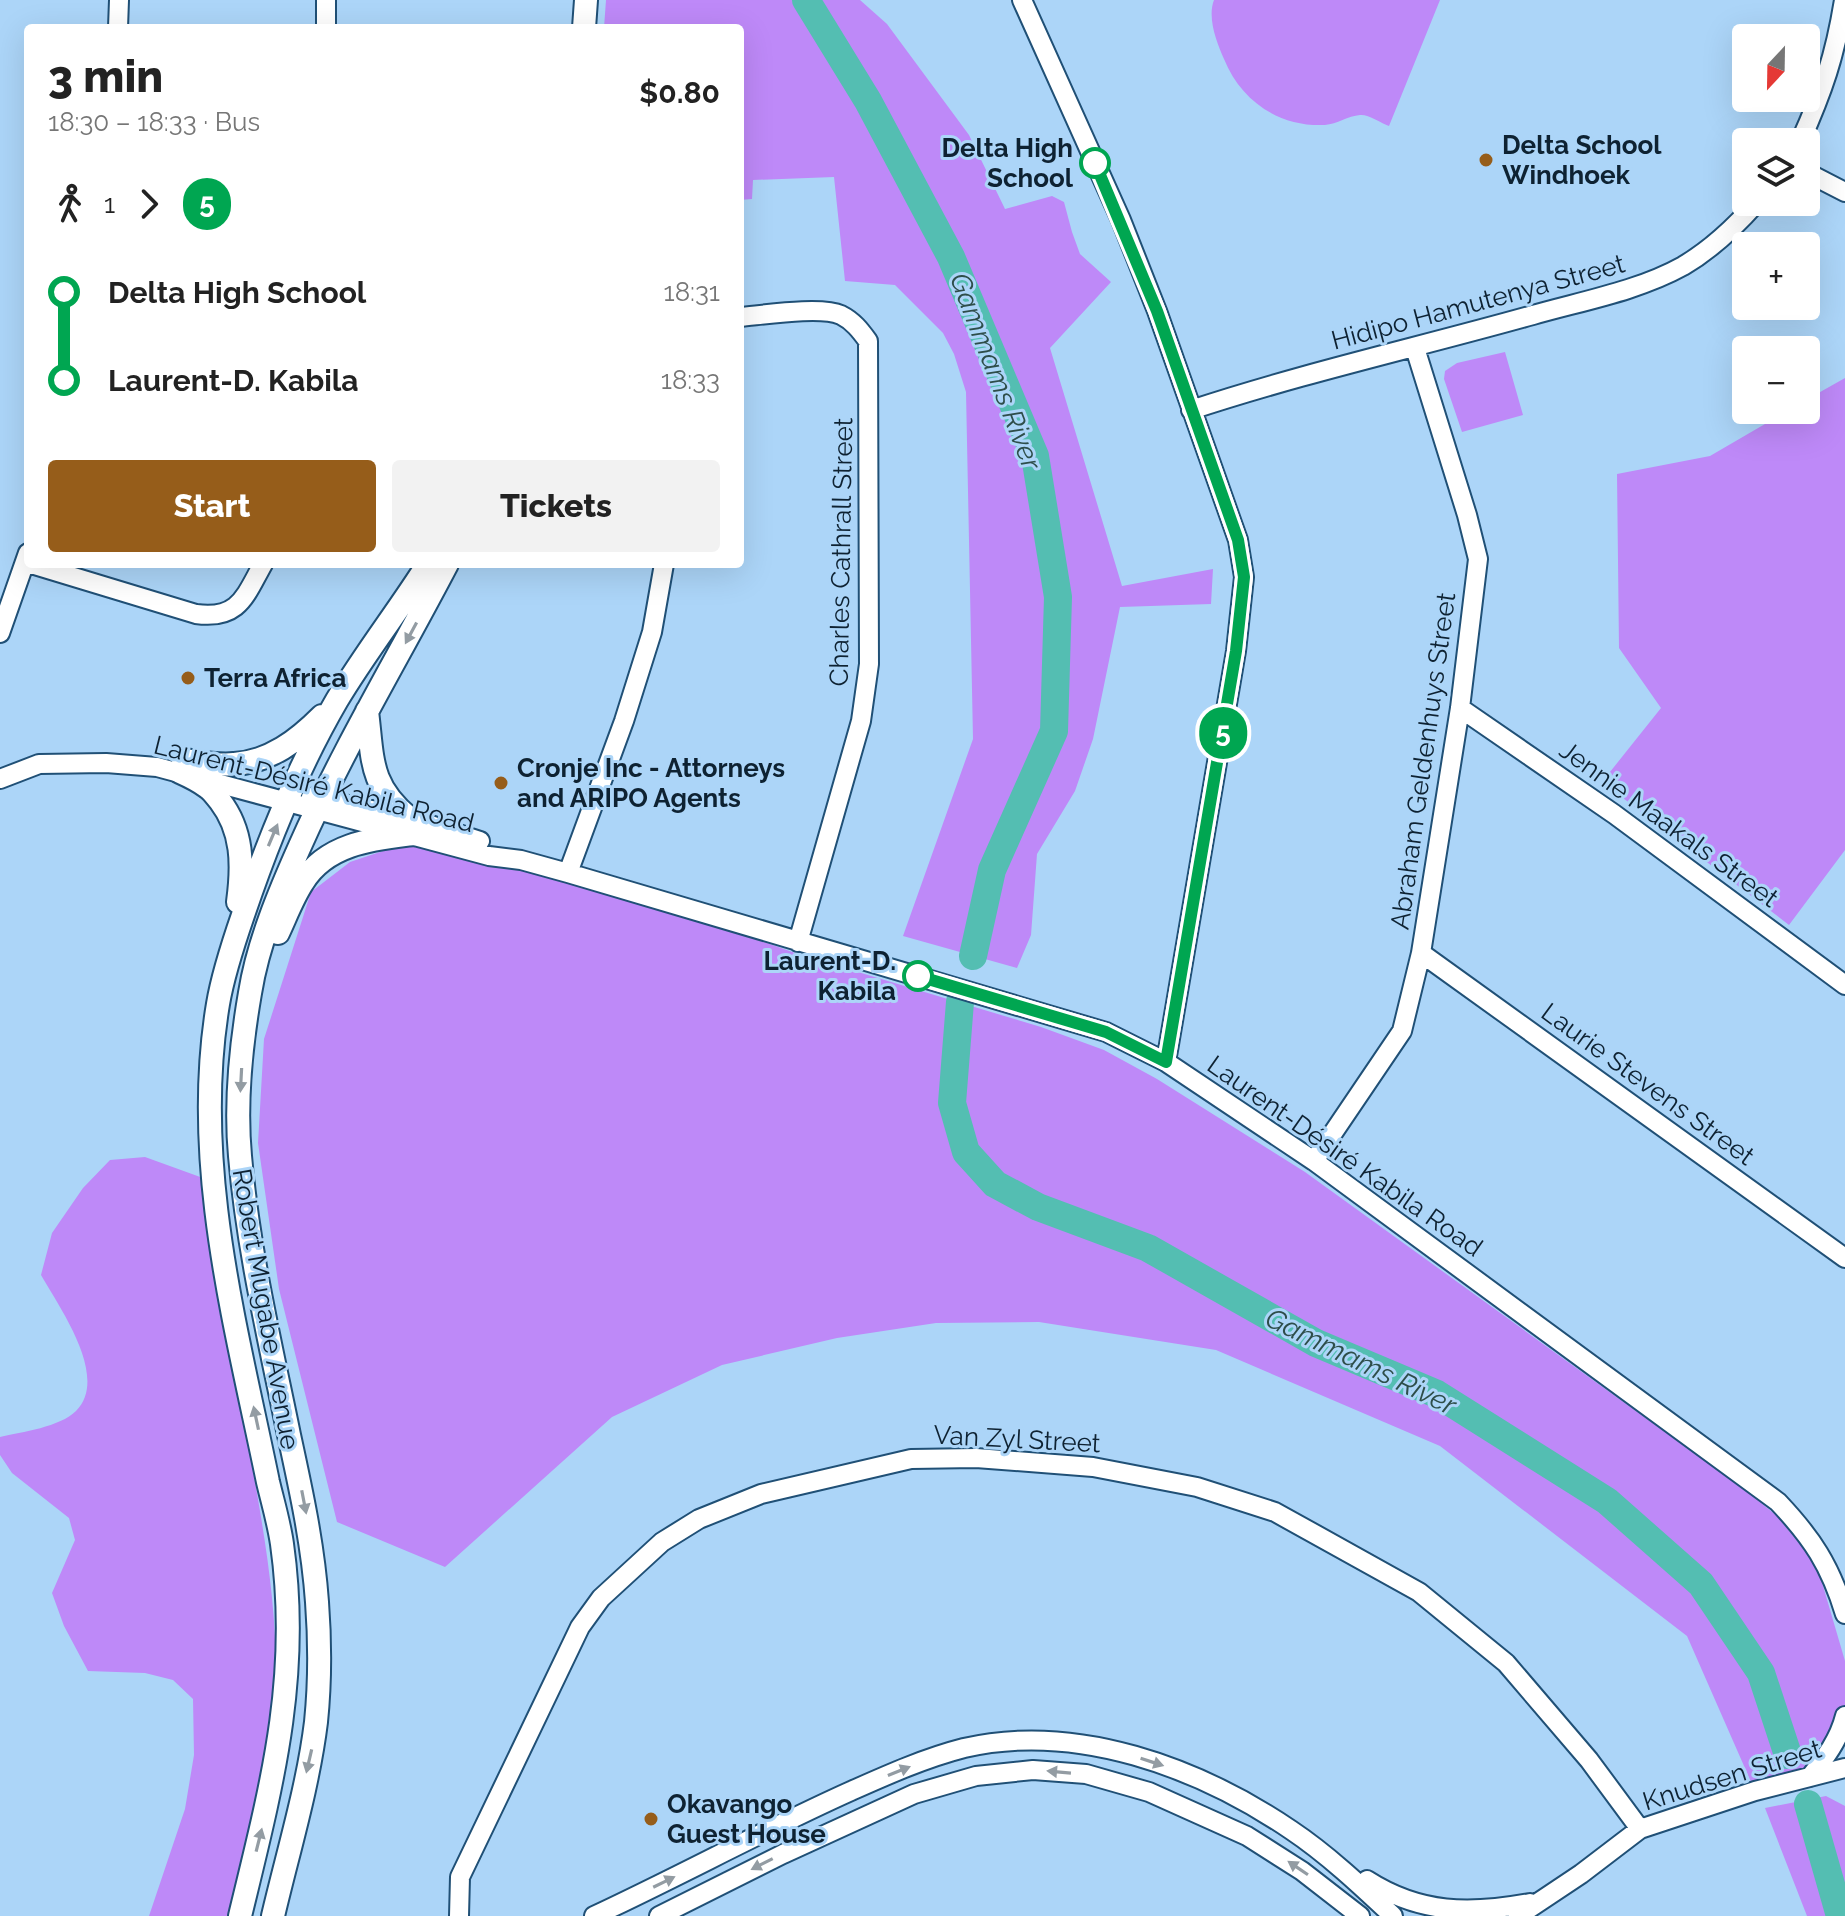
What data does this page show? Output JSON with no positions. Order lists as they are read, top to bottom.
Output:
{
  "streets": {
    "main road": ["Robert Mugabe Avenue"],
    "street": [
      "Hidipo Hamutenya Street",
      "Charles Cathrall Street",
      "Abraham Geldenhuys Street",
      "Laurent-Désiré Kabila Road",
      "Jennie Maakals Street",
      "Laurie Stevens Street",
      "Van Zyl Street",
      "Knudsen Street"
    ]
  },
  "crossings": [
    ["Hidipo Hamutenya Street", "Abraham Geldenhuys Street"],
    ["Charles Cathrall Street", "Laurent-Désiré Kabila Road"],
    ["Abraham Geldenhuys Street", "Laurent-Désiré Kabila Road"],
    ["Abraham Geldenhuys Street", "Jennie Maakals Street"],
    ["Abraham Geldenhuys Street", "Laurie Stevens Street"],
    ["Laurent-Désiré Kabila Road", "Robert Mugabe Avenue"],
    ["Van Zyl Street", "Knudsen Street"]
  ],
  "water": ["Gammams River"],
  "places": [
    "Delta School Windhoek",
    "Delta High School",
    "Terra Africa",
    "Cronje Inc - Attorneys and ARIPO Agents",
    "Laurent-D. Kabila",
    "Okavango Guest House"
  ],
  "lines": ["bus line 5"],
  "north": "bottom",
  "page": {
    "on_map": "5",
    "map_buttons": ["+", "−"],
    "heading": ["3 min", "18:30 – 18:33 · Bus", "$0.80"],
    "legs": ["1", "5"],
    "list": [
      {
        "name": "Delta High School",
        "value": "18:31"
      },
      {
        "name": "Laurent-D. Kabila",
        "value": "18:33"
      }
    ],
    "buttons": ["Start", "Tickets"]
  }
}
